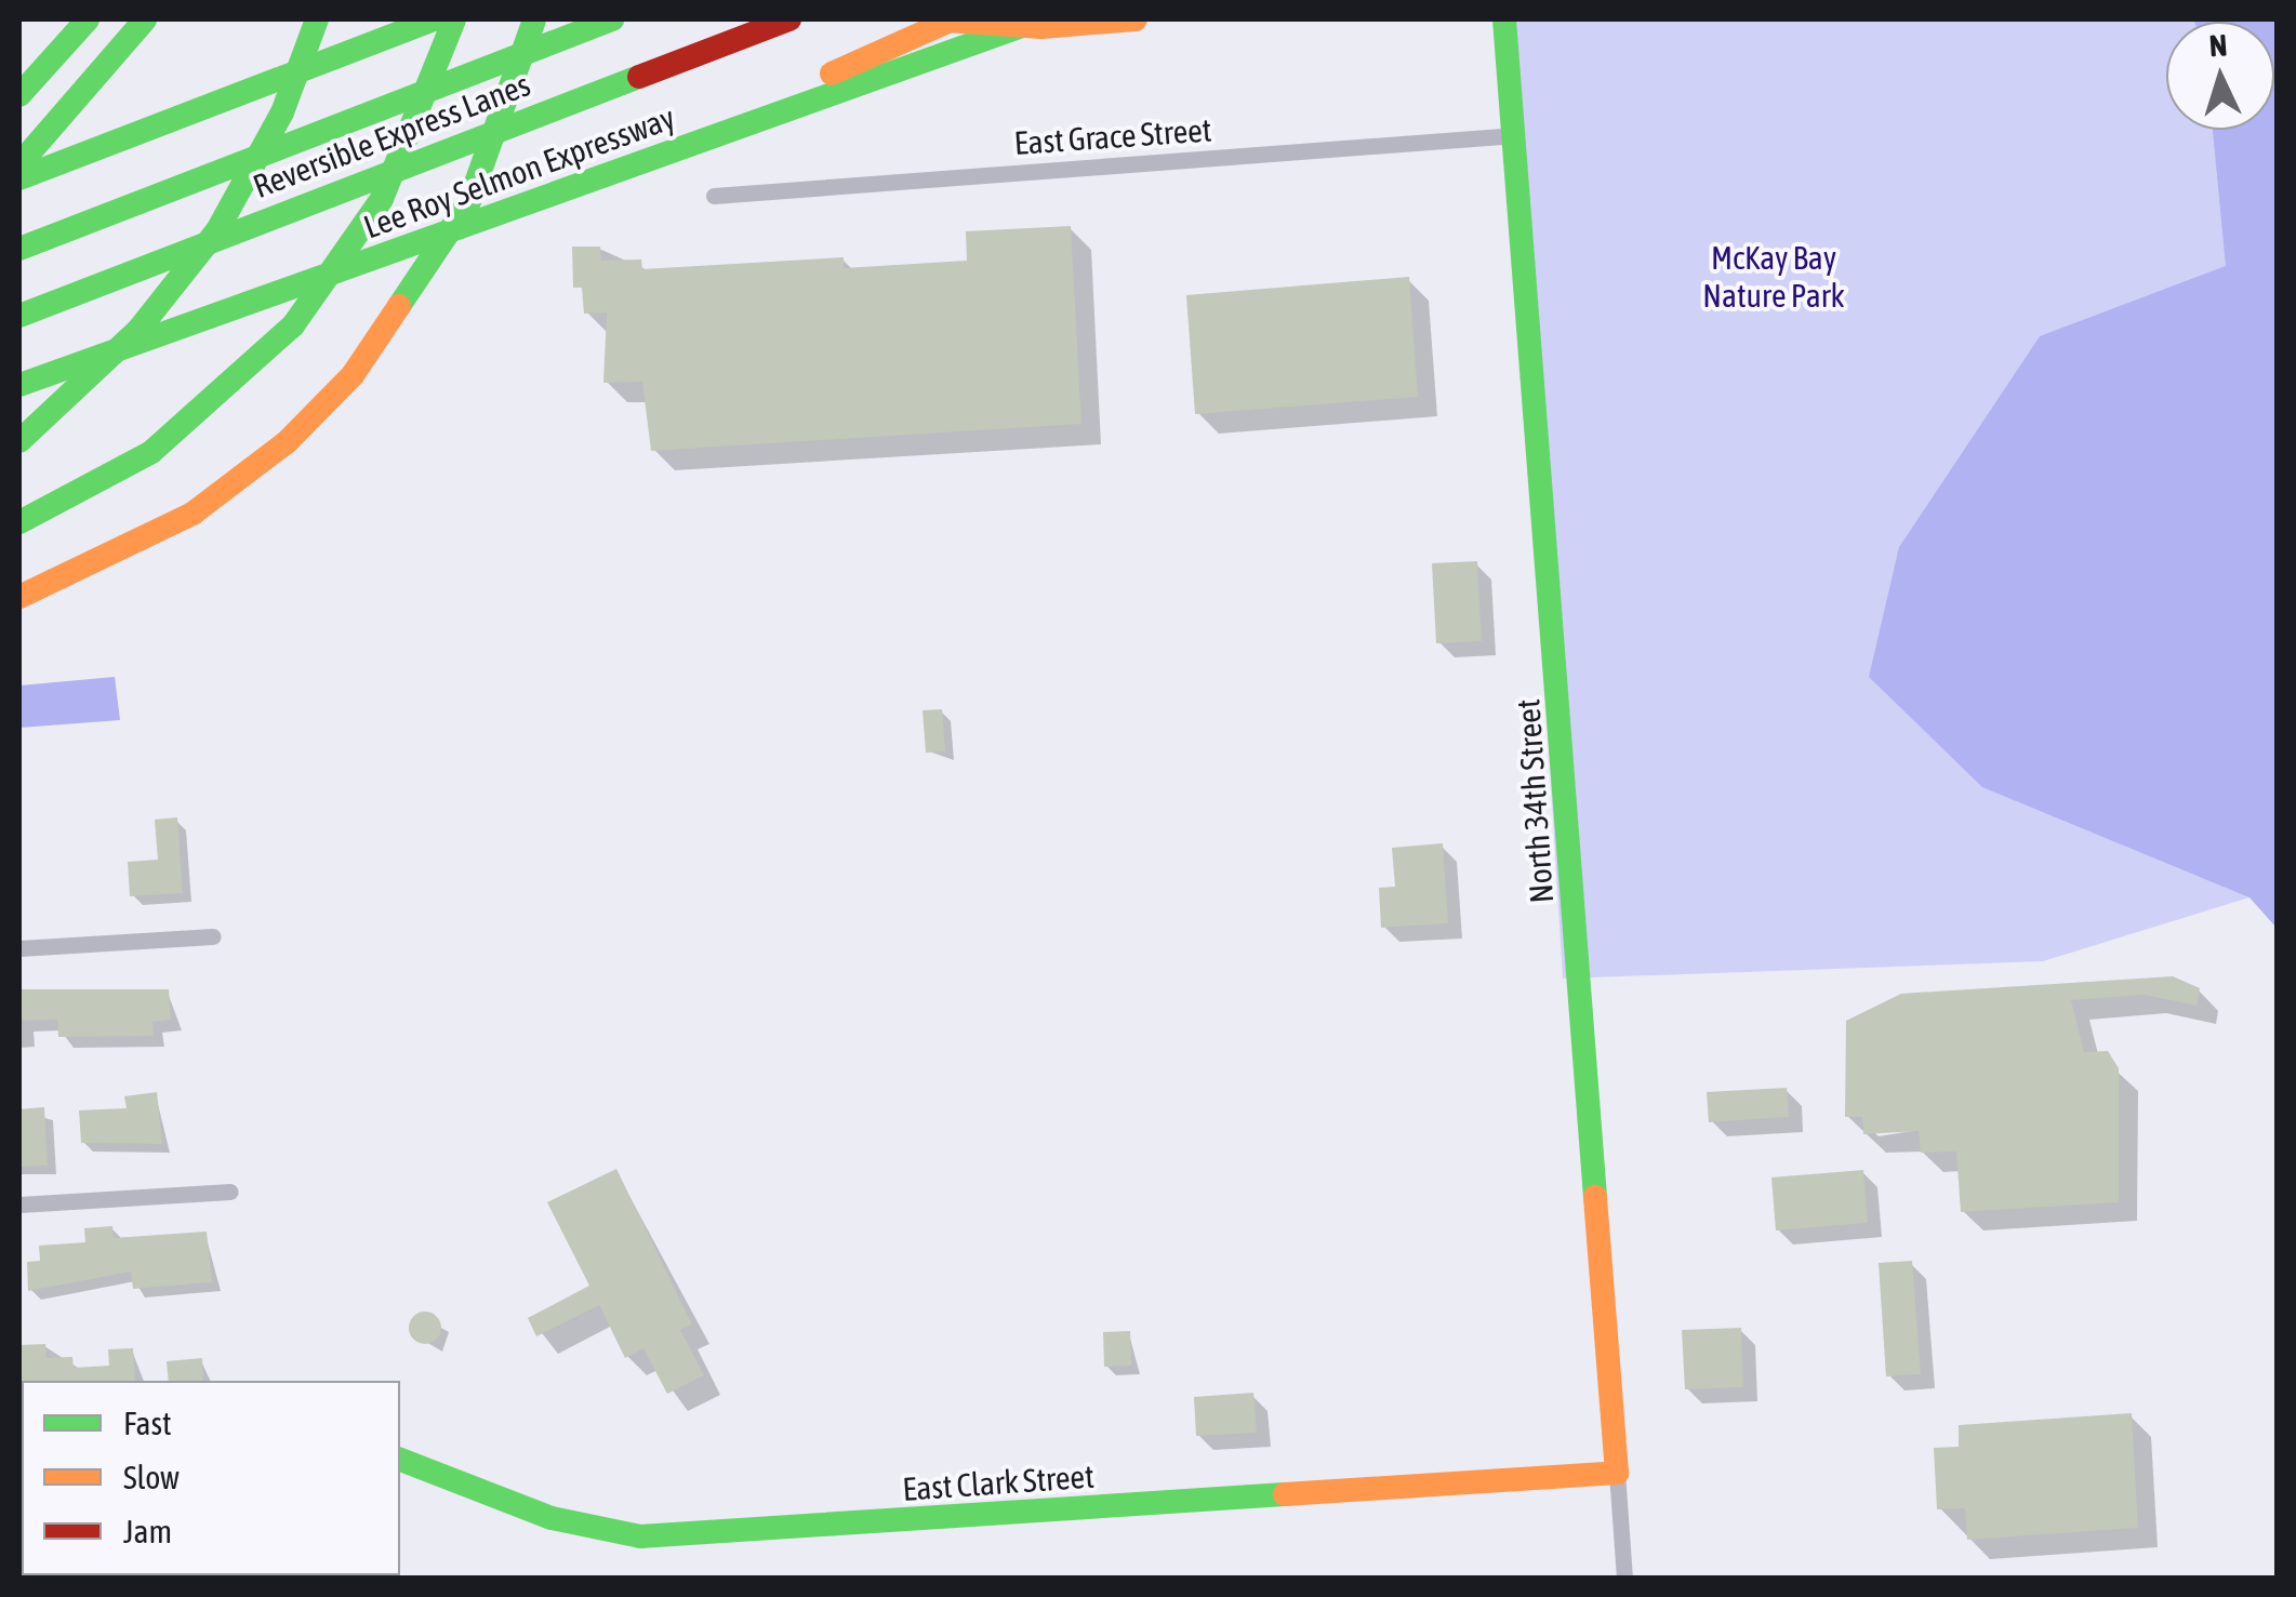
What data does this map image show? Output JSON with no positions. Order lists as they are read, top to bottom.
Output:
{
  "streets": {
    "main road": [
      "Reversible Express Lanes",
      "Lee Roy Selmon Expressway",
      "North 34th Street",
      "East Clark Street"
    ],
    "street": ["East Grace Street"]
  },
  "crossings": [
    ["East Grace Street", "North 34th Street"],
    ["North 34th Street", "East Clark Street"]
  ],
  "parks": ["McKay Bay Nature Park"],
  "legend": ["Fast", "Slow", "Jam"],
  "north": "top"
}
